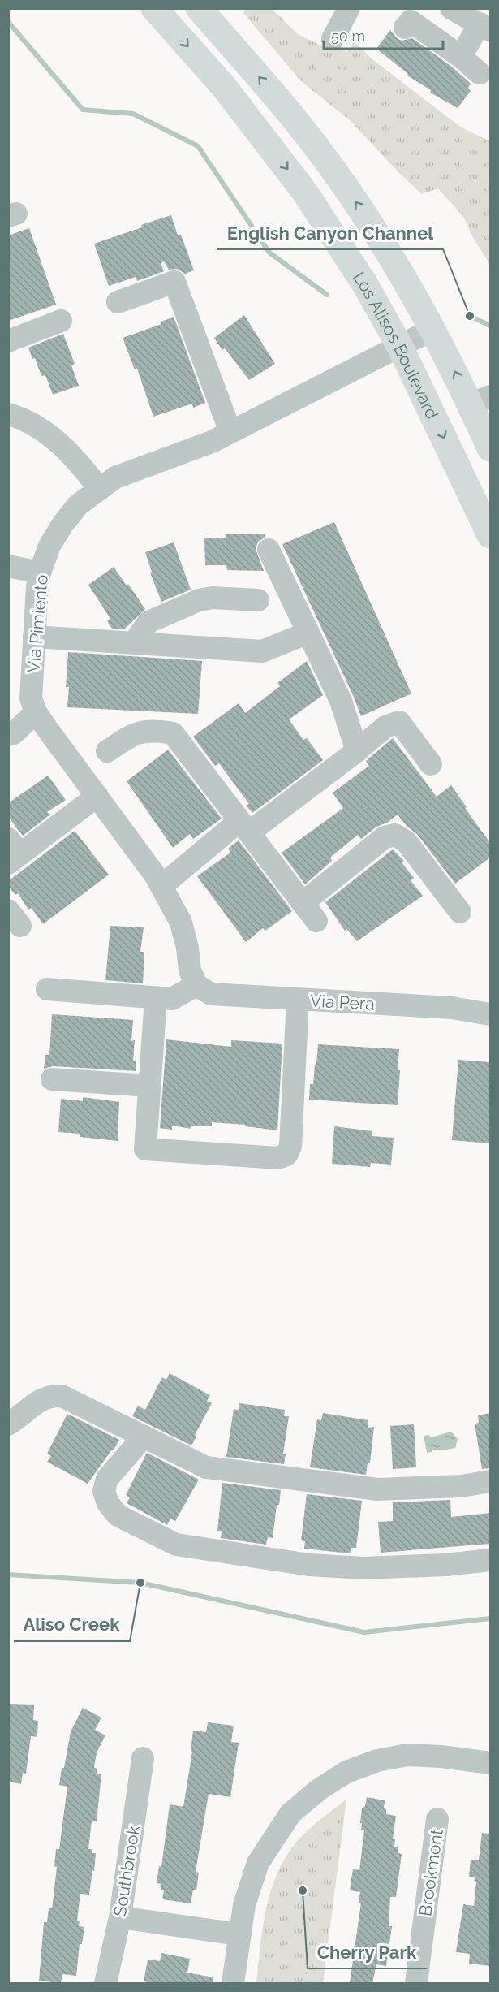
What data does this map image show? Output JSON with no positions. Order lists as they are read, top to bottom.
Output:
{
  "streets": {
    "main road": ["Los Alisos Boulevard"],
    "street": [
      "Via Pimiento",
      "Via Pera",
      "Southbrook",
      "Brookmont"
    ]
  },
  "crossings": [
    ["Los Alisos Boulevard", "Via Pimiento"],
    ["Via Pimiento", "Via Pera"]
  ],
  "places": ["English Canyon Channel", "Aliso Creek", "Cherry Park"],
  "scale_bar": "50 m"
}
